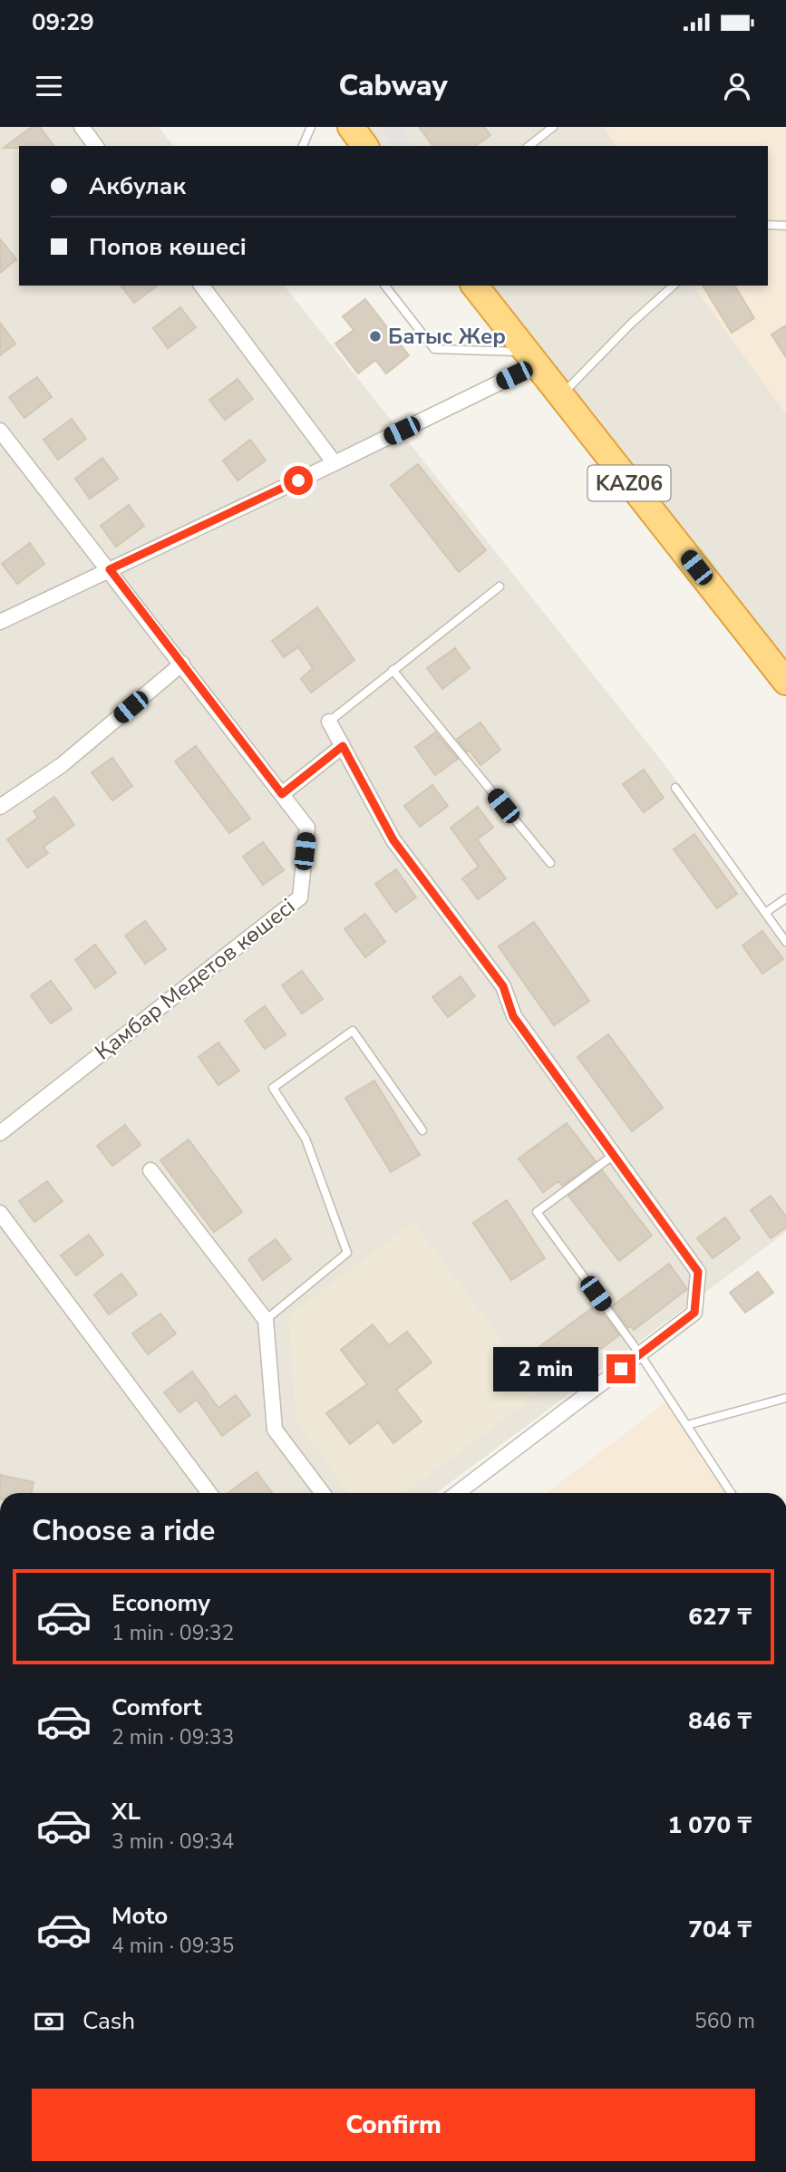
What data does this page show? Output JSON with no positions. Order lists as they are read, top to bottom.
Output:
{
  "streets": {
    "highway": ["KАZ06"],
    "street": ["Қамбар Медетов көшесі"]
  },
  "places": ["Батыс Жер"],
  "page": {
    "status": "09:29",
    "header": "Cabway",
    "banner": ["Акбулак", "Попов көшесі"],
    "bubble": "2 min",
    "heading": "Choose a ride",
    "list": [
      {
        "name": "Economy",
        "note": "1 min · 09:32",
        "value": "627 ₸"
      },
      {
        "name": "Comfort",
        "note": "2 min · 09:33",
        "value": "846 ₸"
      },
      {
        "name": "XL",
        "note": "3 min · 09:34",
        "value": "1 070 ₸"
      },
      {
        "name": "Moto",
        "note": "4 min · 09:35",
        "value": "704 ₸"
      }
    ],
    "pay": ["Cash", "560 m"],
    "buttons": "Confirm"
  }
}
